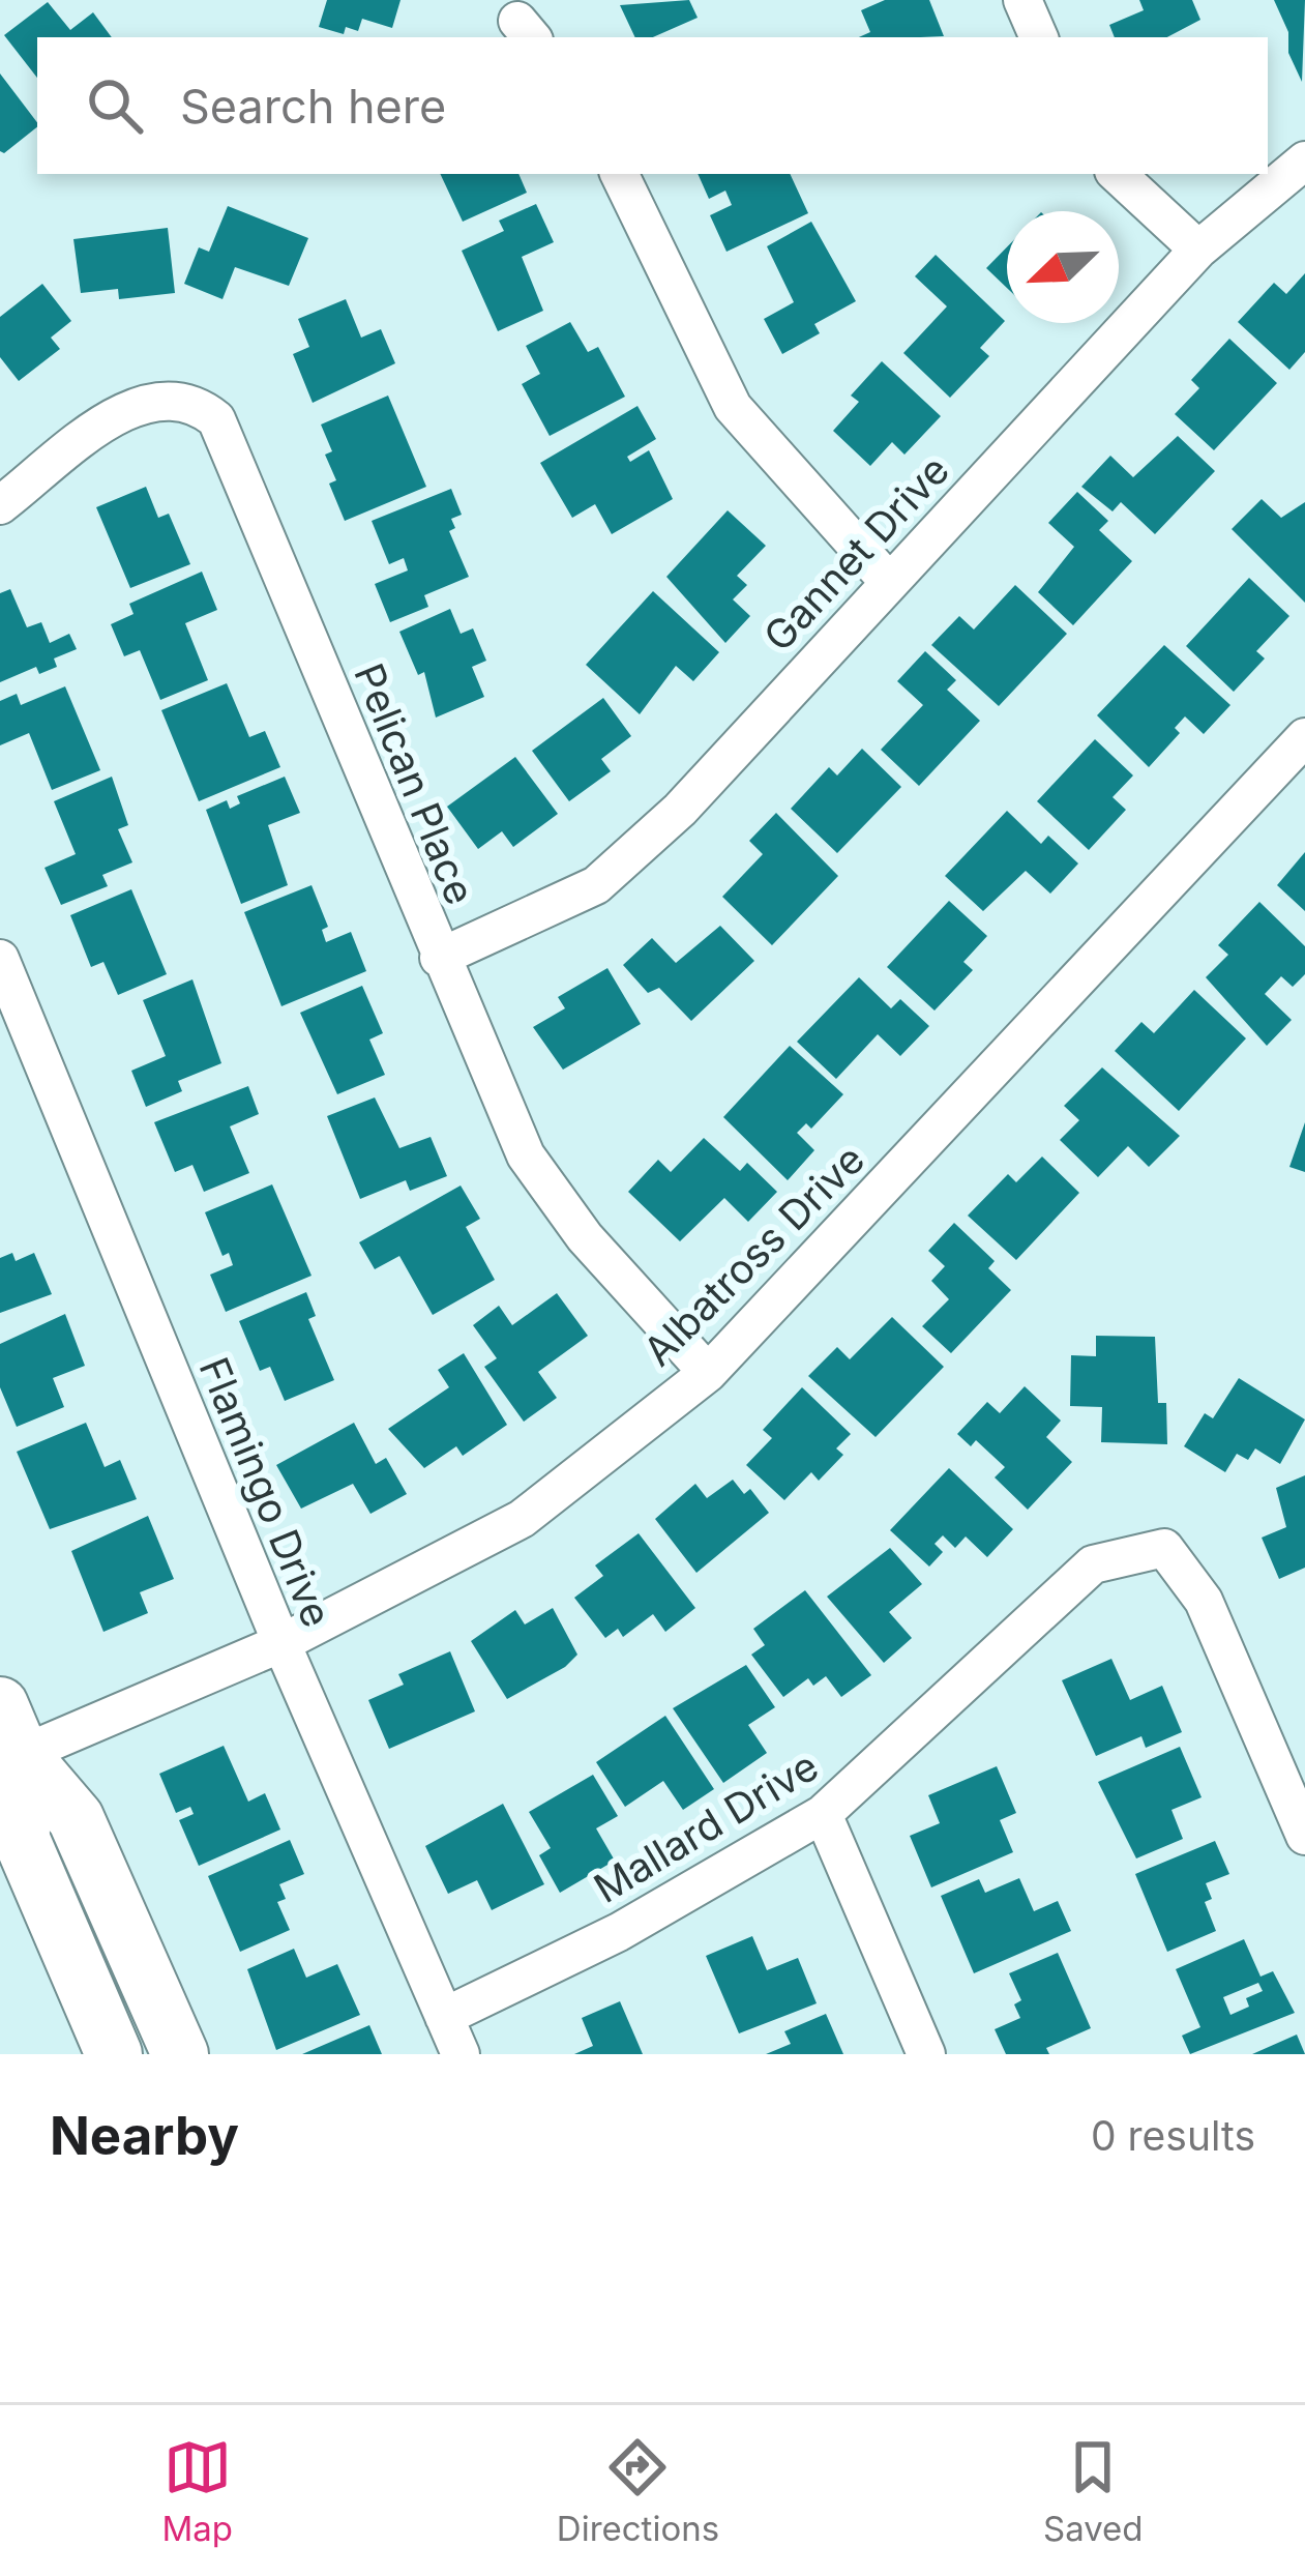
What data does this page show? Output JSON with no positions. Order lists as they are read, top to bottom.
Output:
{
  "streets": {
    "street": [
      "Gannet Drive",
      "Pelican Place",
      "Albatross Drive",
      "Flamingo Drive",
      "Mallard Drive"
    ]
  },
  "crossings": [
    ["Gannet Drive", "Pelican Place"],
    ["Pelican Place", "Albatross Drive"],
    ["Albatross Drive", "Flamingo Drive"],
    ["Flamingo Drive", "Mallard Drive"]
  ],
  "north": "bottom left",
  "page": {
    "search": "Search here",
    "heading": ["Nearby", "0 results"],
    "nav": ["Map", "Directions", "Saved"]
  }
}
